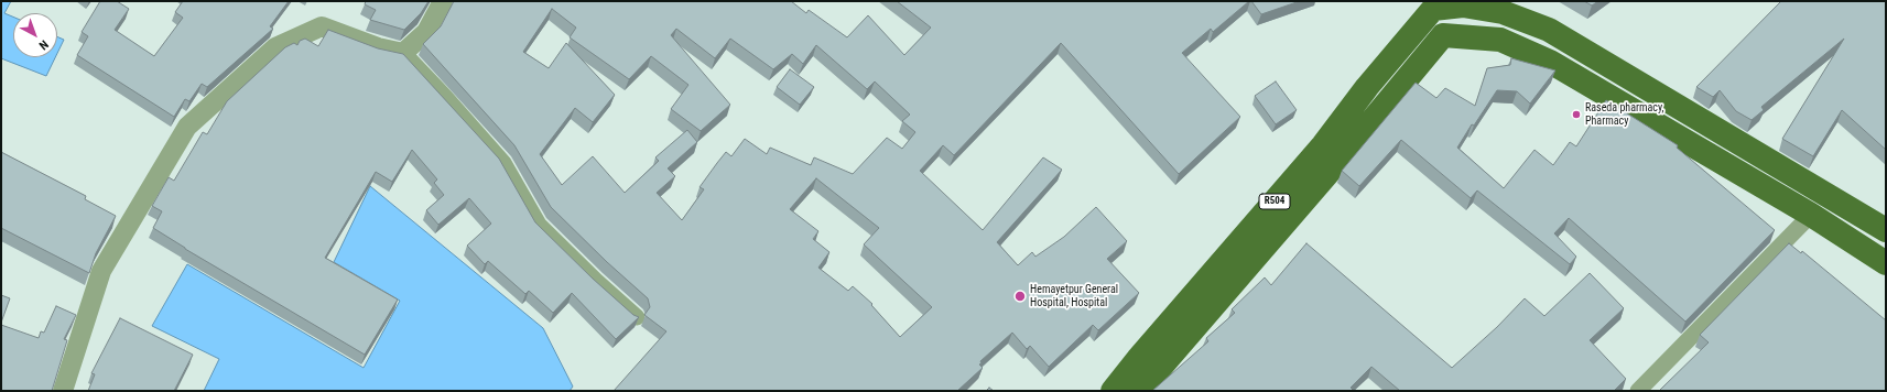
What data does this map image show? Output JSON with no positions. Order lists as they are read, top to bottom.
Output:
{
  "streets": {
    "main road": ["R504"]
  },
  "places": ["Raseda pharmacy, Pharmacy", "Hemayetpur General Hospital, Hospital"],
  "north": "bottom right"
}
